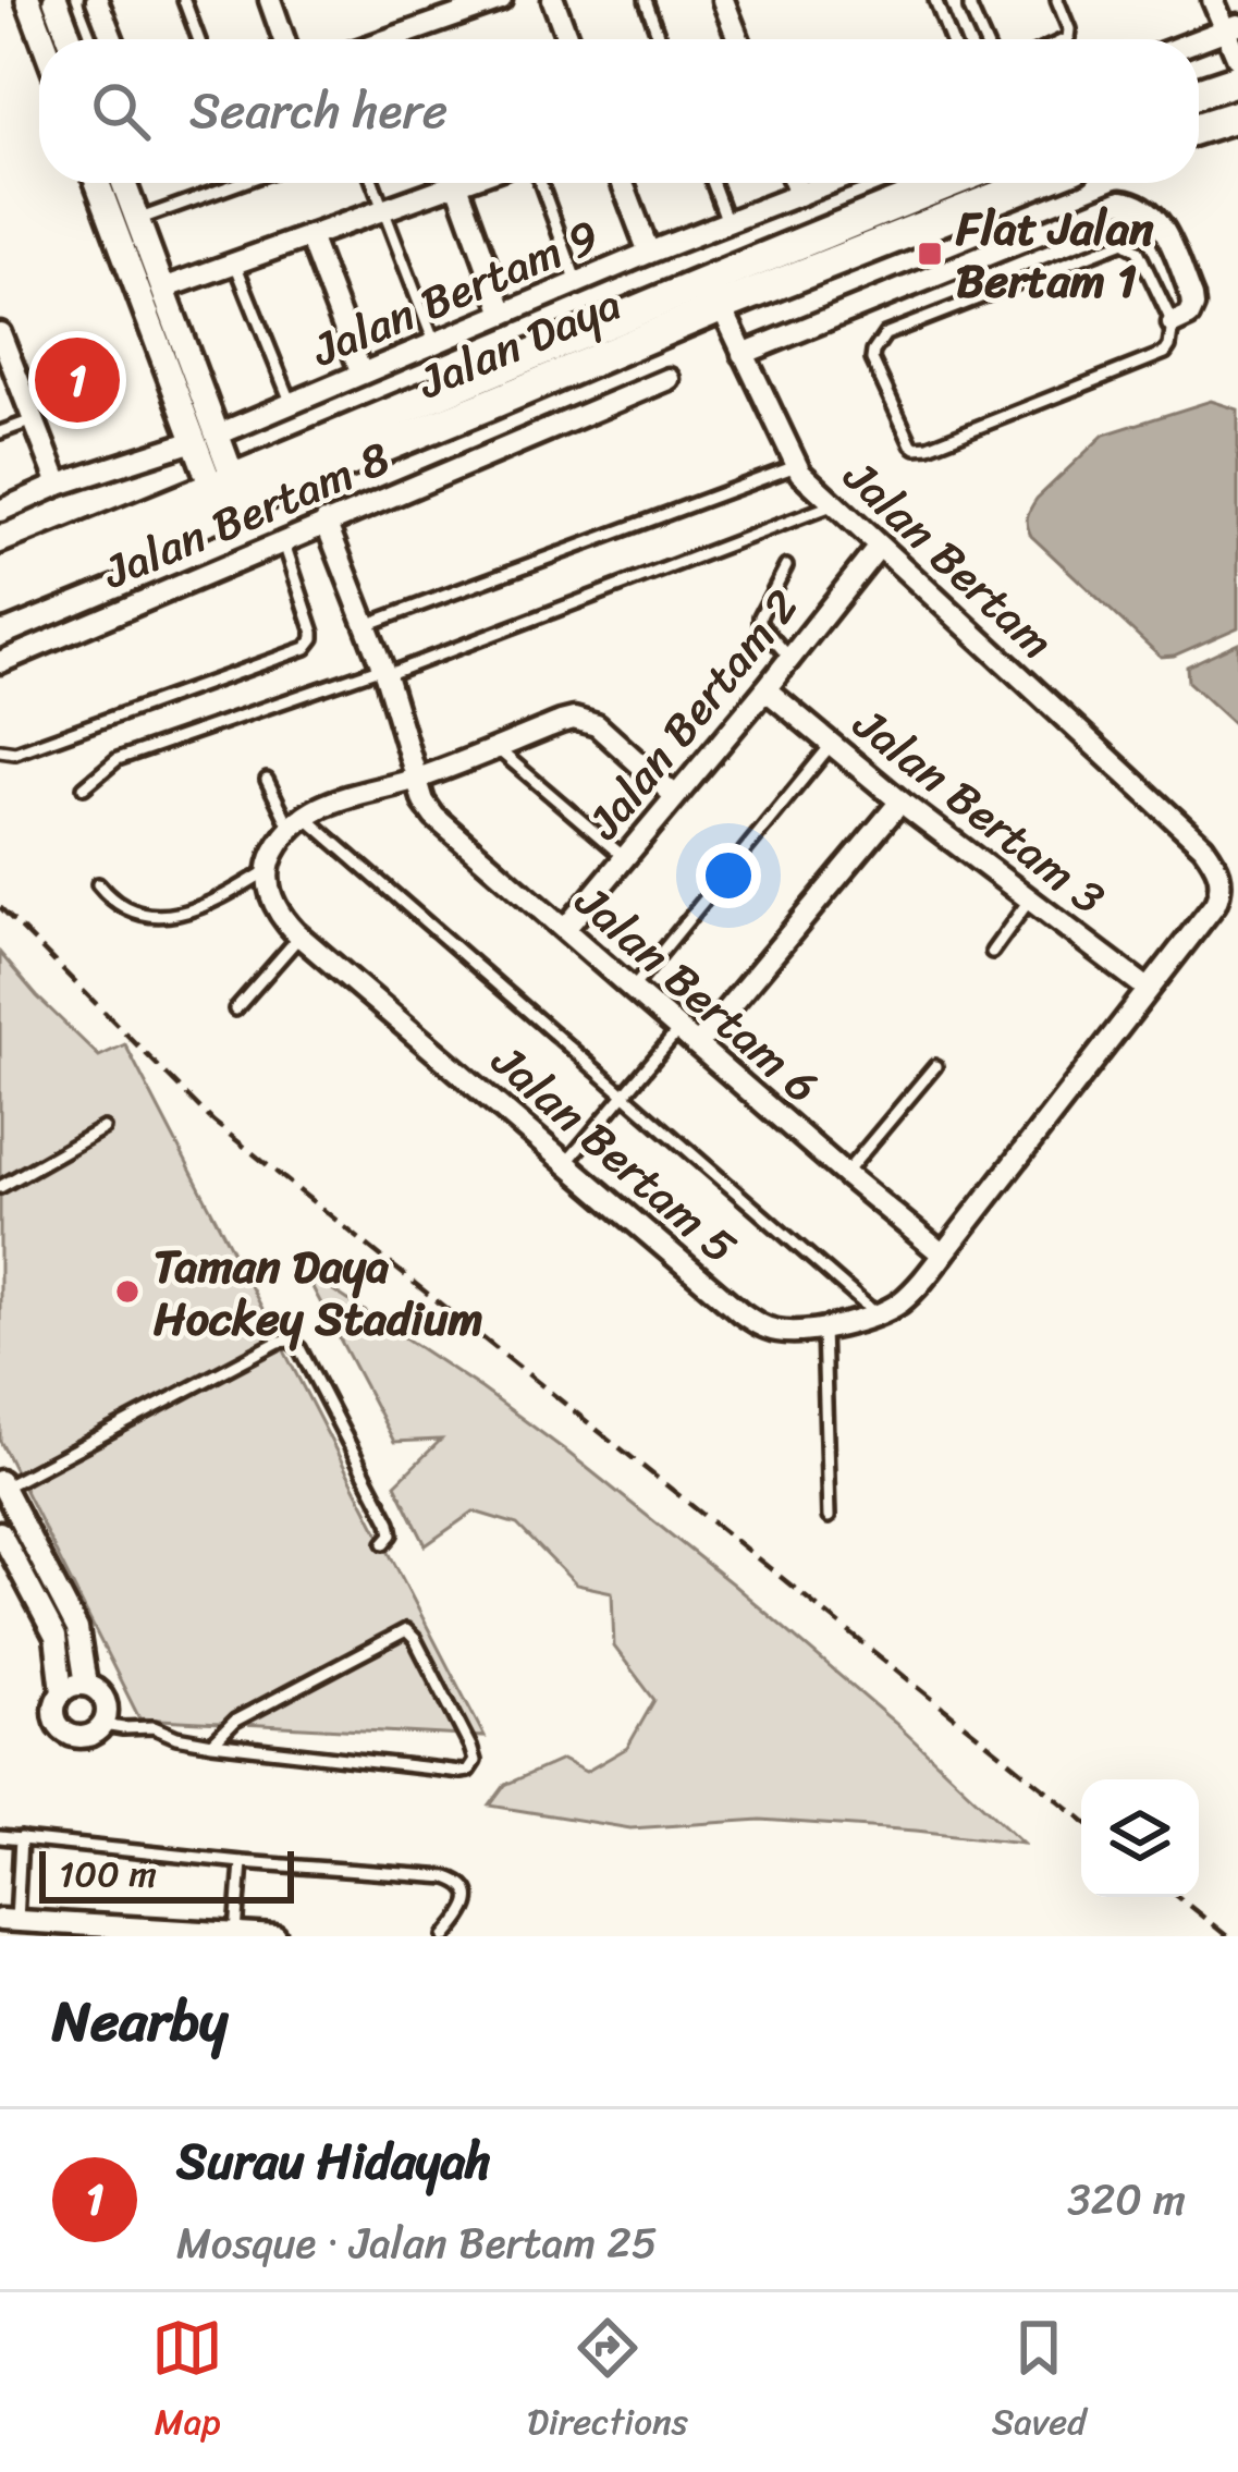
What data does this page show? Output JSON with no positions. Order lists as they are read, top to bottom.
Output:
{
  "streets": {
    "main road": ["Jalan Daya"],
    "street": [
      "Jalan Bertam 9",
      "Jalan Bertam 8",
      "Jalan Bertam",
      "Jalan Bertam 2",
      "Jalan Bertam 3",
      "Jalan Bertam 6",
      "Jalan Bertam 5"
    ]
  },
  "crossings": [
    ["Jalan Daya", "Jalan Bertam"],
    ["Jalan Bertam 8", "Jalan Bertam 6"],
    ["Jalan Bertam", "Jalan Bertam 2"],
    ["Jalan Bertam", "Jalan Bertam 5"],
    ["Jalan Bertam 2", "Jalan Bertam 3"],
    ["Jalan Bertam 2", "Jalan Bertam 6"],
    ["Jalan Bertam 3", "Jalan Bertam 5"],
    ["Jalan Bertam 6", "Jalan Bertam 5"]
  ],
  "places": {
    "transit": ["Flat Jalan Bertam 1"],
    "other": ["Taman Daya Hockey Stadium"]
  },
  "scale_bar": "100 m",
  "page": {
    "search": "Search here",
    "pins": "1",
    "scale": "100 m",
    "heading": "Nearby",
    "list": [
      {
        "mark": "1",
        "name": "Surau Hidayah",
        "note": "Mosque · Jalan Bertam 25",
        "value": "320 m"
      }
    ],
    "nav": ["Map", "Directions", "Saved"]
  }
}
